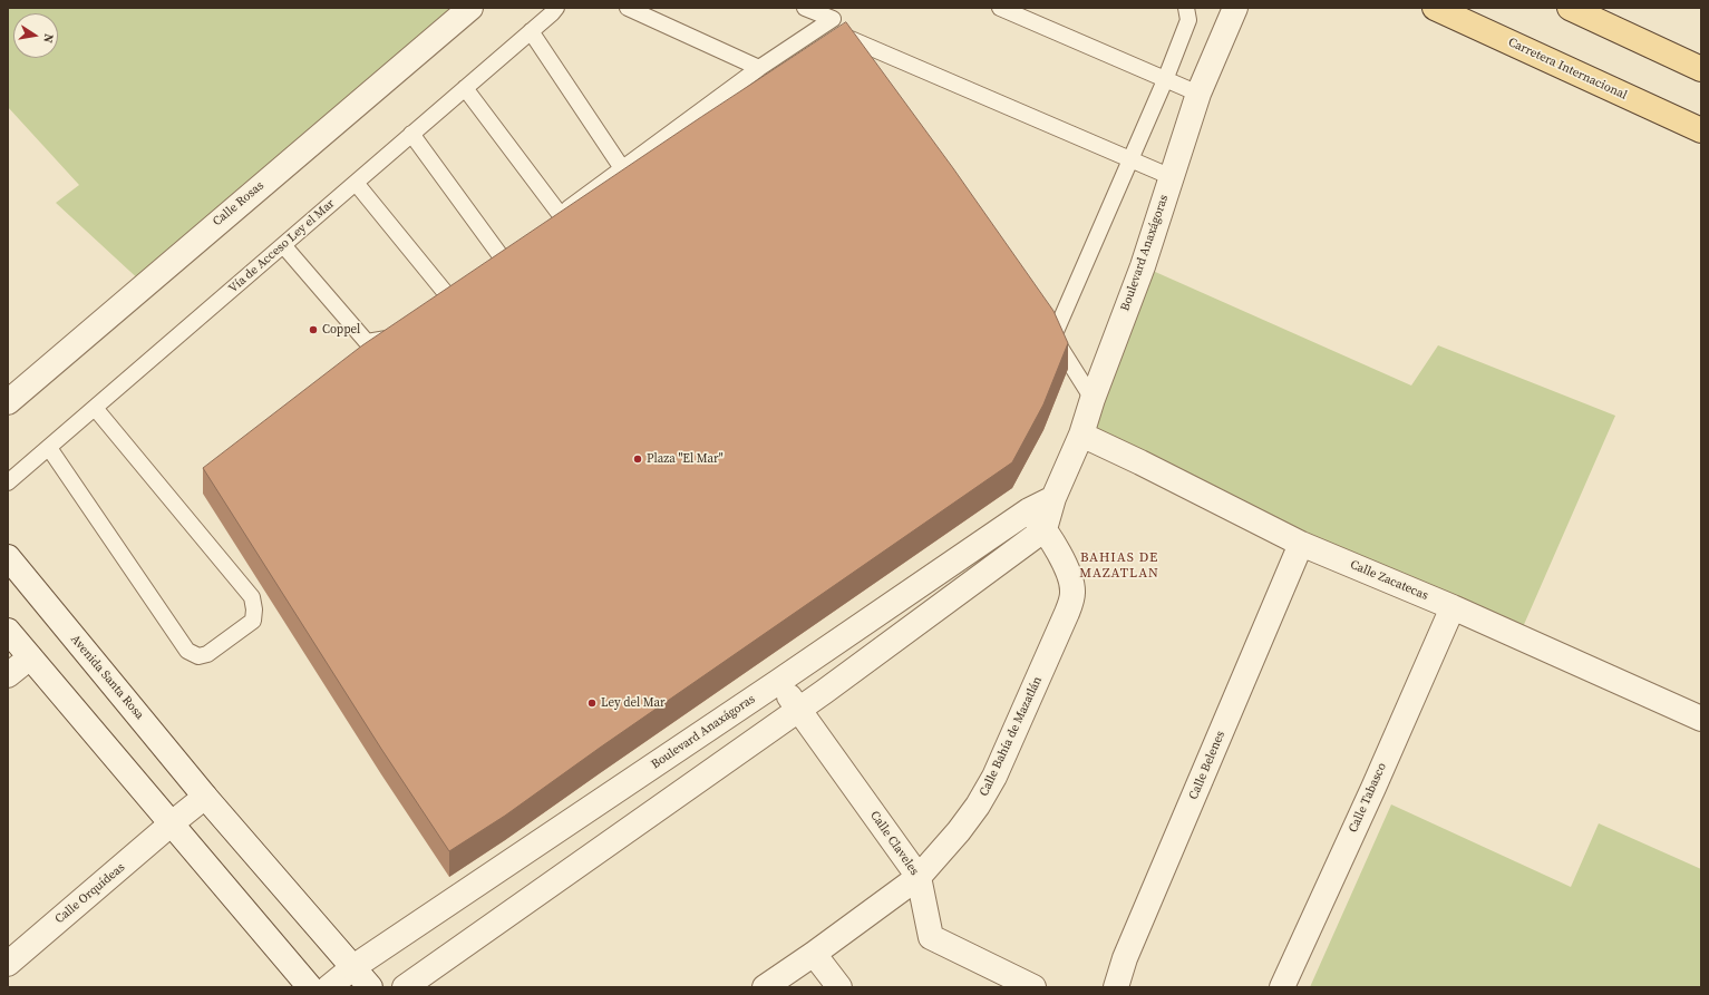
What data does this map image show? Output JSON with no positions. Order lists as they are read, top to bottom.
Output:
{
  "streets": {
    "main road": ["Carretera Internacional"],
    "street": [
      "Calle Rosas",
      "Boulevard Anaxágoras",
      "Calle Zacatecas",
      "Avenida Santa Rosa",
      "Calle Bahía de Mazatlán",
      "Calle Belenes",
      "Calle Tabasco",
      "Calle Claveles",
      "Calle Orquídeas"
    ],
    "lane": ["Vía de Acceso Ley el Mar"]
  },
  "crossings": [
    ["Boulevard Anaxágoras", "Calle Zacatecas"],
    ["Boulevard Anaxágoras", "Avenida Santa Rosa"],
    ["Boulevard Anaxágoras", "Calle Bahía de Mazatlán"],
    ["Boulevard Anaxágoras", "Calle Claveles"],
    ["Calle Zacatecas", "Calle Belenes"],
    ["Calle Zacatecas", "Calle Tabasco"],
    ["Calle Bahía de Mazatlán", "Calle Claveles"]
  ],
  "districts": ["BAHIAS DE MAZATLAN"],
  "places": ["Coppel", "Plaza \"El Mar\"", "Ley del Mar"],
  "north": "right"
}
